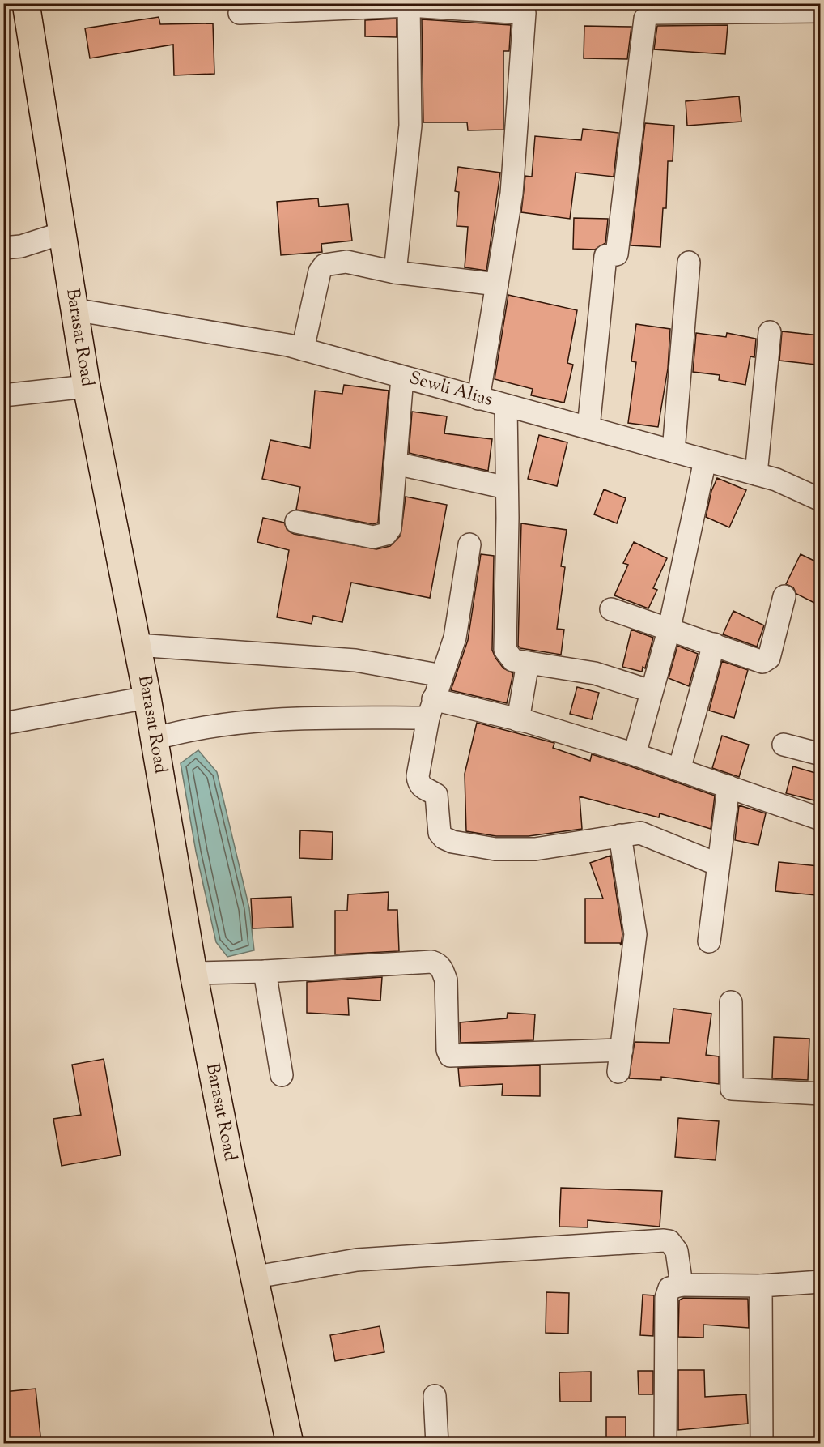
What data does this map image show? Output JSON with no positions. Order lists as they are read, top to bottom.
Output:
{
  "streets": {
    "main road": ["Barasat Road"],
    "street": ["Sewli Alias"]
  },
  "crossings": [
    ["Barasat Road", "Sewli Alias"]
  ]
}
